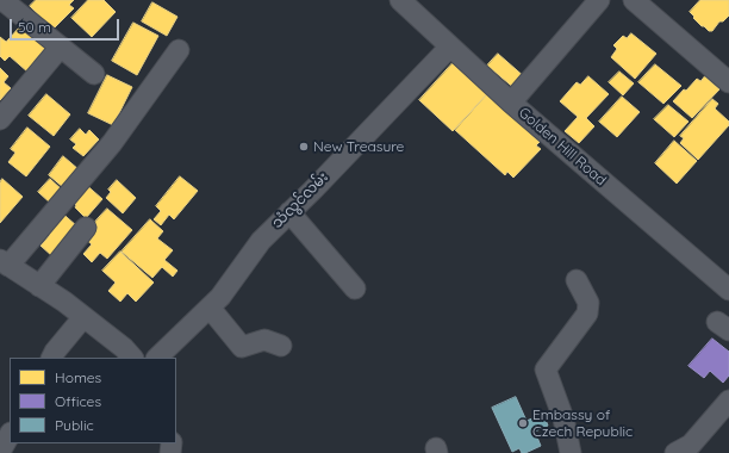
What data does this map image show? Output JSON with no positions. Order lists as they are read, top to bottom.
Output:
{
  "streets": {
    "street": ["Golden Hill Road", "သံလွင်လမ်း"]
  },
  "crossings": [
    ["Golden Hill Road", "သံလွင်လမ်း"]
  ],
  "places": ["New Treasure", "Embassy of Czech Republic"],
  "legend": ["Homes", "Offices", "Public"],
  "scale_bar": "50 m"
}
